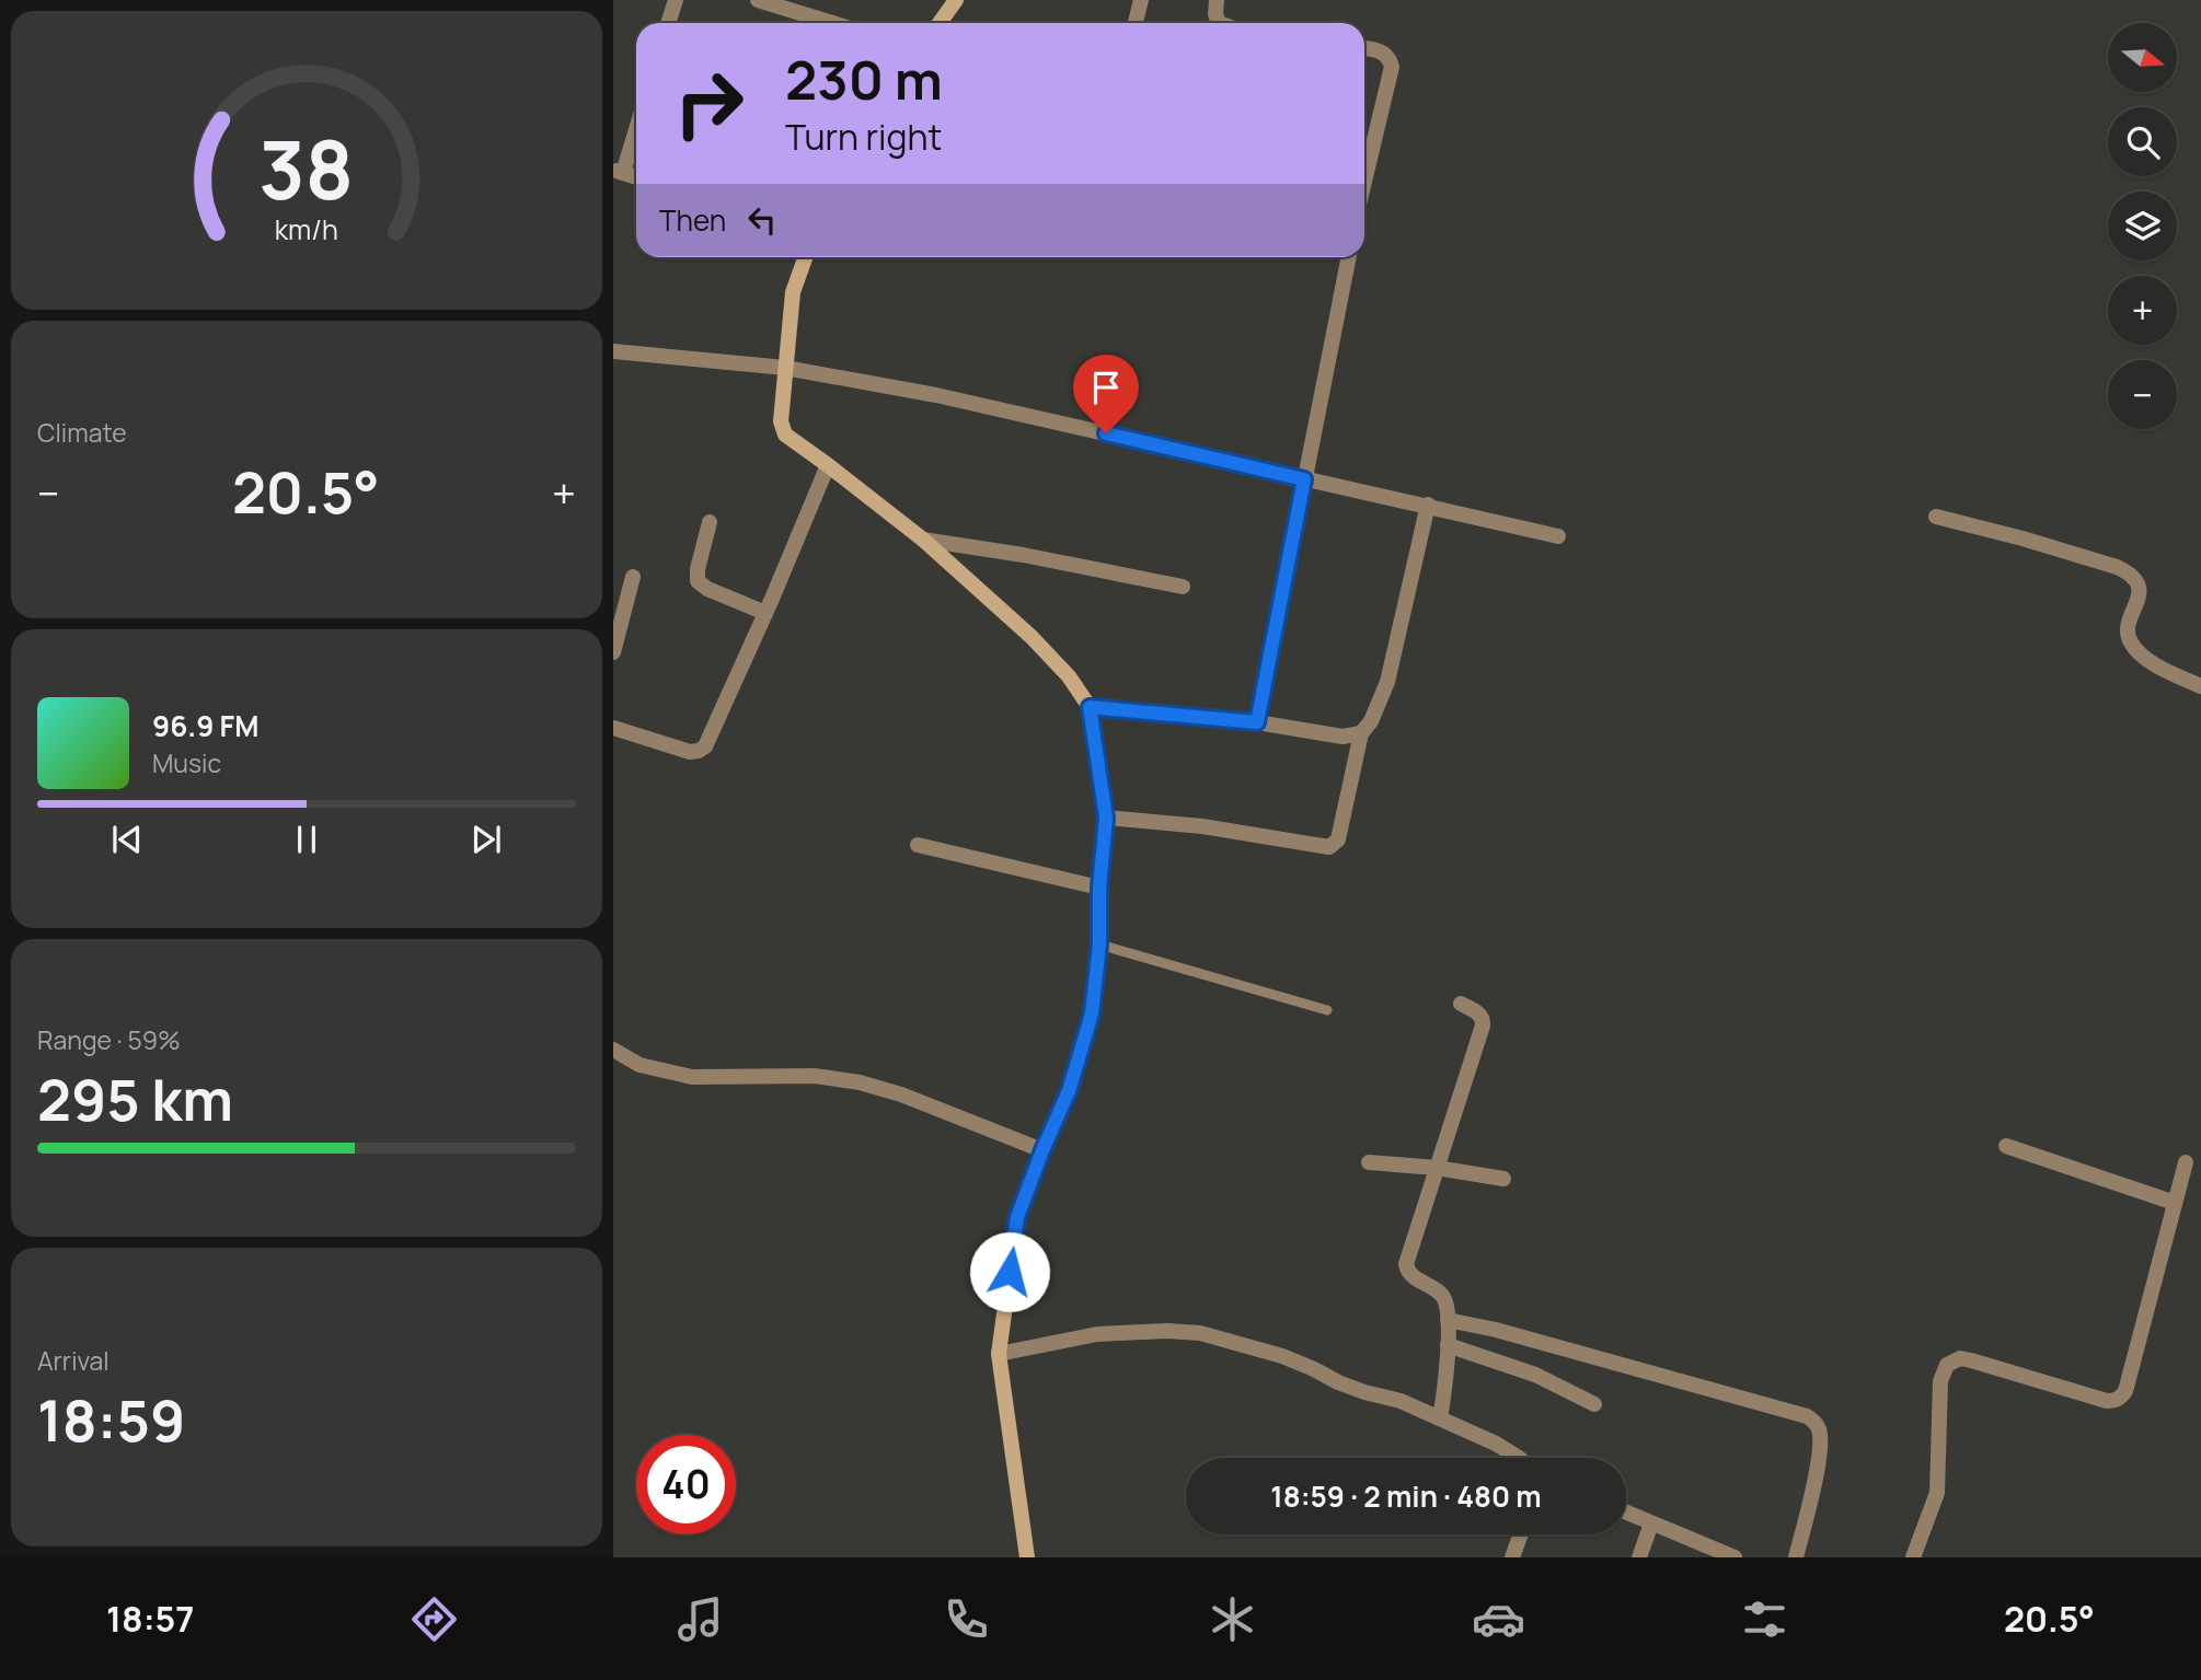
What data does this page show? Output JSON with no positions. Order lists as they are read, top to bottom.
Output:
{
  "north": "right",
  "page": {
    "map_buttons": ["+", "−"],
    "turn": ["230 m", "Turn right"],
    "then": "Then",
    "tile": [
      "Climate",
      ["Range · 59%", "295 km"],
      ["Arrival", "18:59"]
    ],
    "heat": ["−", "20.5°", "+"],
    "song": ["96.9 FM", "Music"],
    "limit": "40",
    "trip": "18:59 · 2 min · 480 m",
    "tabs": ["18:57", "20.5°"],
    "gauge": ["38", "km/h"]
  }
}
